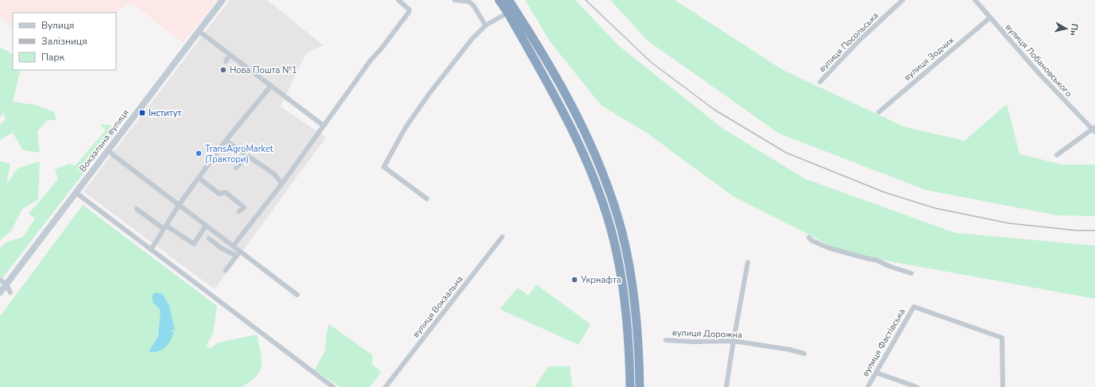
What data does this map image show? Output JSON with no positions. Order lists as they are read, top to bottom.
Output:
{
  "streets": {
    "street": [
      "вулиця Посольська",
      "вулиця Зодчих",
      "вулиця Лобановського",
      "Вокзальна вулиця",
      "вулиця Вокзальна",
      "вулиця Дорожна",
      "вулиця Фастівська"
    ]
  },
  "crossings": [
    ["вулиця Зодчих", "вулиця Лобановського"]
  ],
  "places": {
    "other": ["Нова Пошта №1", "TransAgroMarket (Трактори)", "Укрнафта"],
    "transit": ["Інститут"]
  },
  "legend": ["Вулиця", "Залізниця", "Парк"],
  "north": "right"
}
